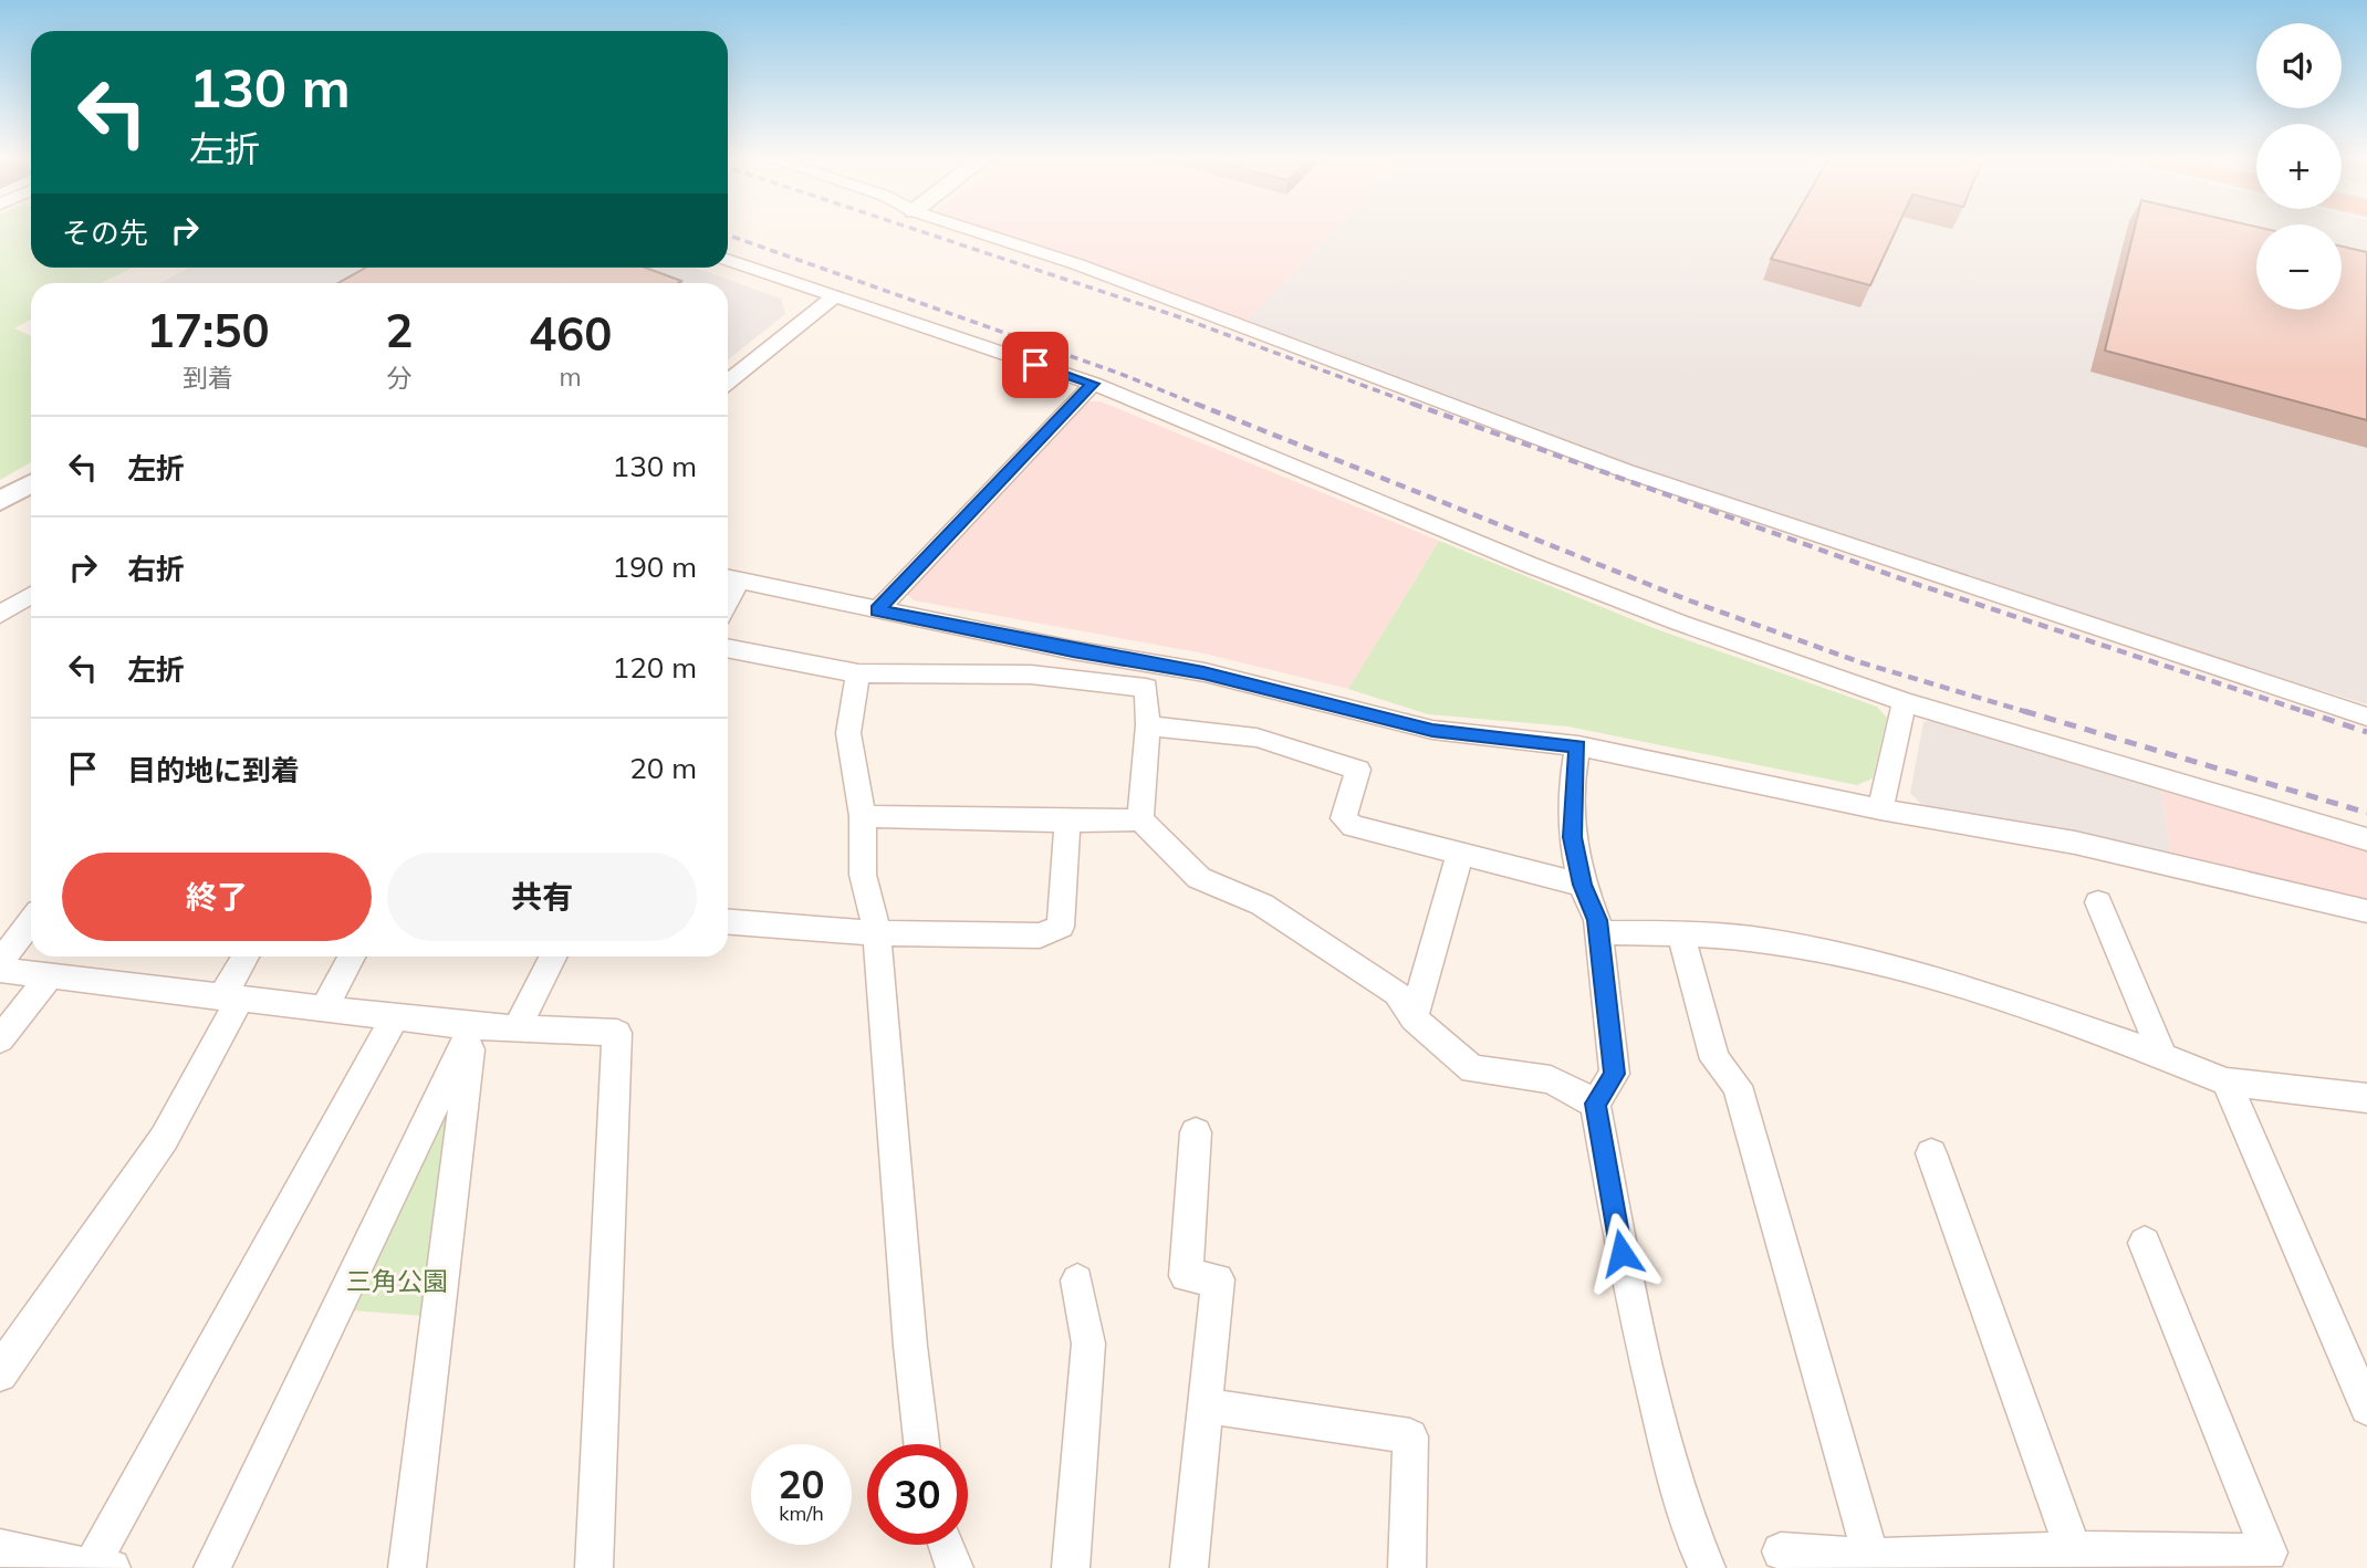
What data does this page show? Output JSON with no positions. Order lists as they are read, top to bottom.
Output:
{
  "parks": ["三角公園"],
  "page": {
    "map_buttons": ["+", "−"],
    "turn": ["130 m", "左折"],
    "then": "その先",
    "eta": [
      "17:50",
      "到着",
      "2",
      "分",
      "460",
      "m"
    ],
    "list": [
      {
        "name": "左折",
        "value": "130 m"
      },
      {
        "name": "右折",
        "value": "190 m"
      },
      {
        "name": "左折",
        "value": "120 m"
      },
      {
        "name": "目的地に到着",
        "value": "20 m"
      }
    ],
    "buttons": ["終了", "共有"],
    "speed": "20 km/h",
    "limit": "30"
  }
}
